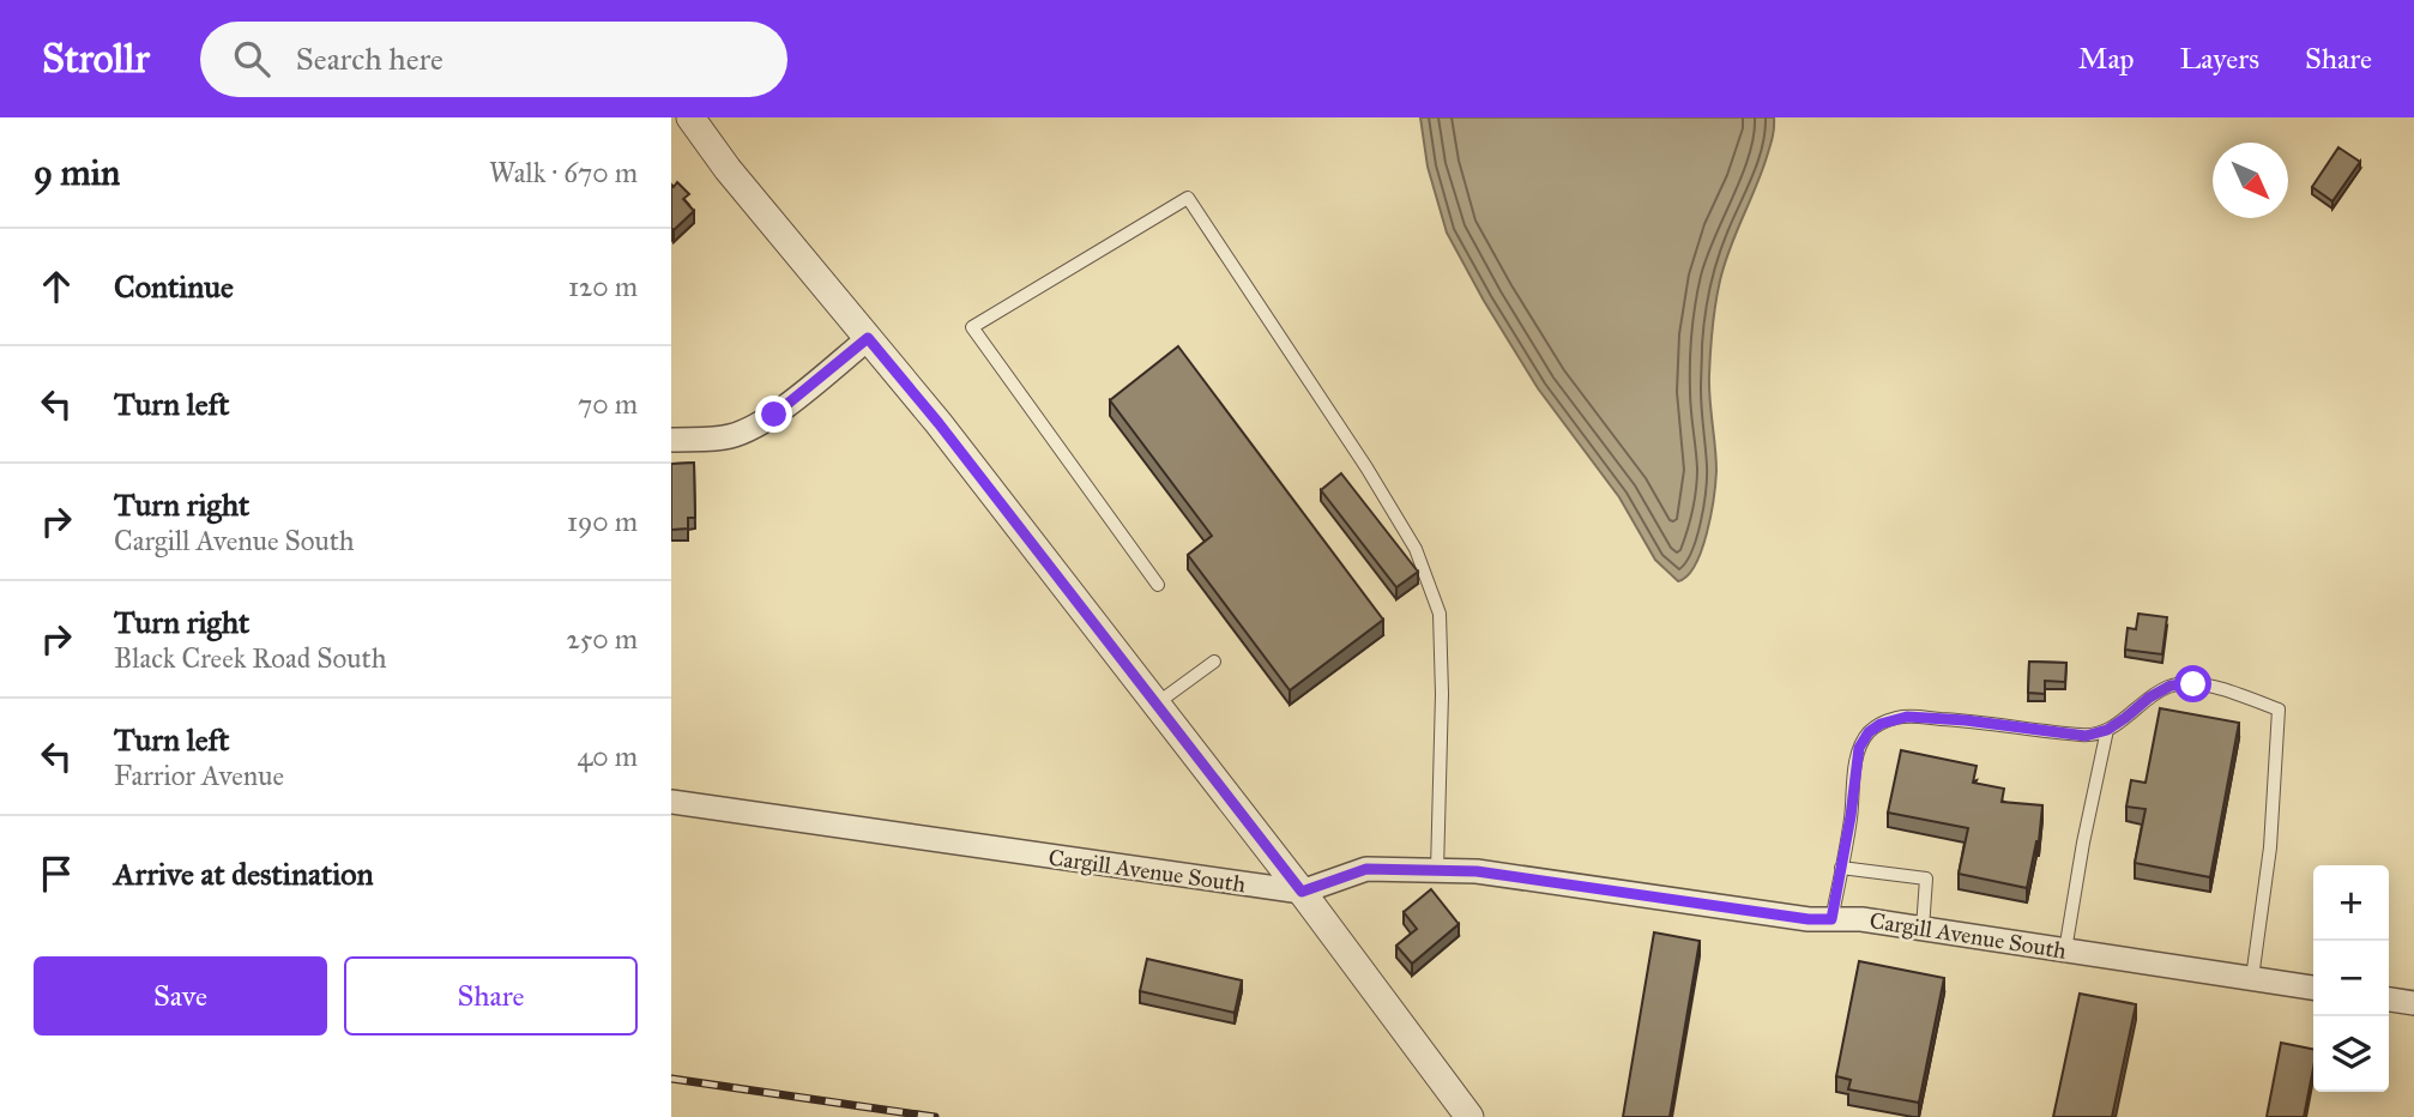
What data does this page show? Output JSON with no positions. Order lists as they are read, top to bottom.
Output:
{
  "streets": {
    "street": ["Cargill Avenue South"]
  },
  "north": "bottom right",
  "page": {
    "header": "Strollr",
    "search": "Search here",
    "nav": ["Map", "Layers", "Share"],
    "heading": ["9 min", "Walk · 670 m"],
    "list": [
      ["Continue", "120 m"],
      ["Turn left", "70 m"],
      ["Turn right", "Cargill Avenue South", "190 m"],
      ["Turn right", "Black Creek Road South", "250 m"],
      ["Turn left", "Farrior Avenue", "40 m"],
      "Arrive at destination"
    ],
    "map_buttons": ["+", "−"],
    "buttons": ["Save", "Share"]
  }
}
